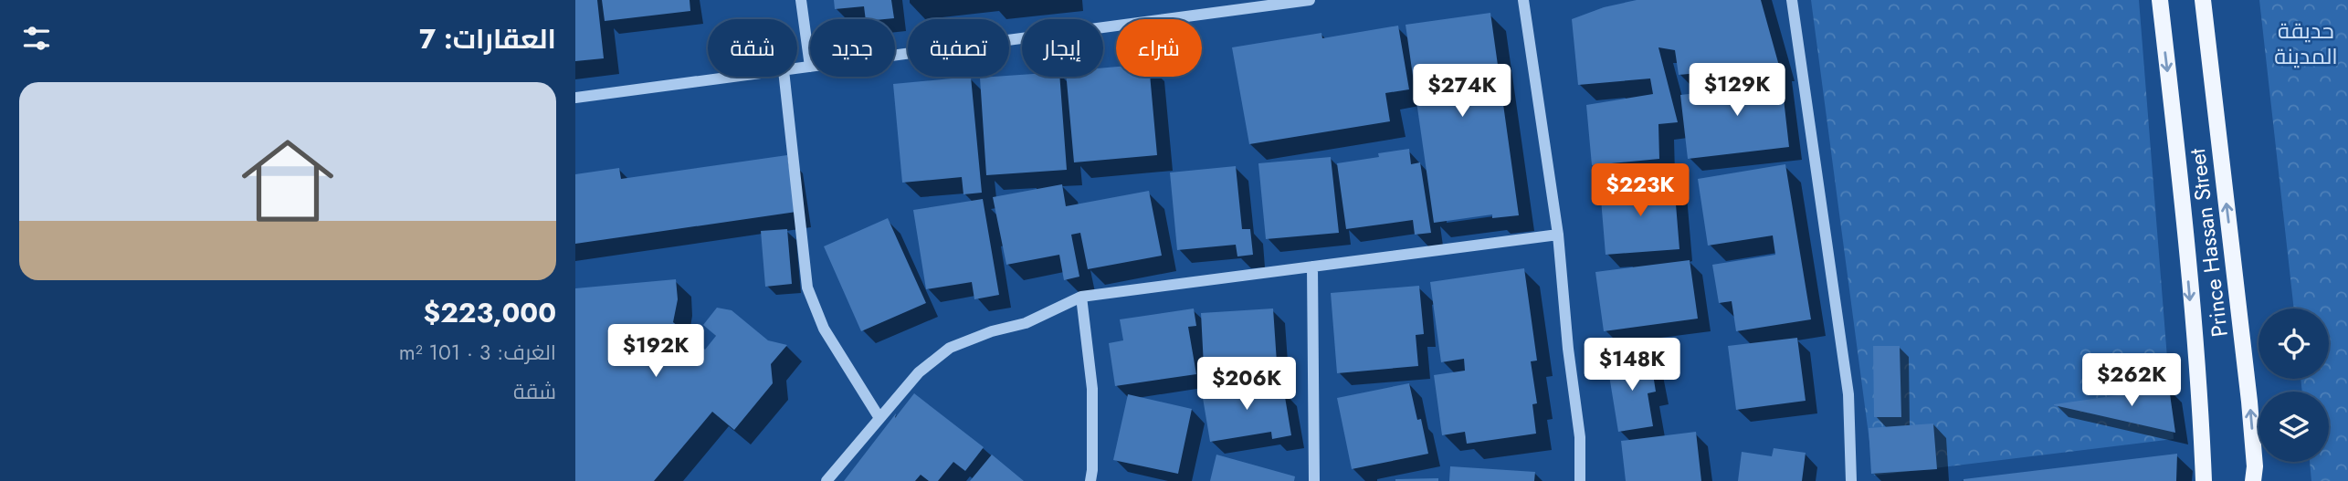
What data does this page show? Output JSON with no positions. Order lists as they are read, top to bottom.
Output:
{
  "streets": {
    "main road": ["Prince Hassan Street"]
  },
  "parks": ["حديقة المدينة"],
  "page": {
    "heading": "العقارات: 7",
    "chip": [
      "شراء",
      "إيجار",
      "تصفية",
      "جديد",
      "شقة"
    ],
    "price": [
      "$129K",
      "$274K",
      "$223K",
      "$192K",
      "$148K",
      "$262K",
      "$206K"
    ],
    "list": [
      {
        "name": "$223,000",
        "note": "الغرف: 3 · 101 m² · شقة"
      }
    ]
  }
}
